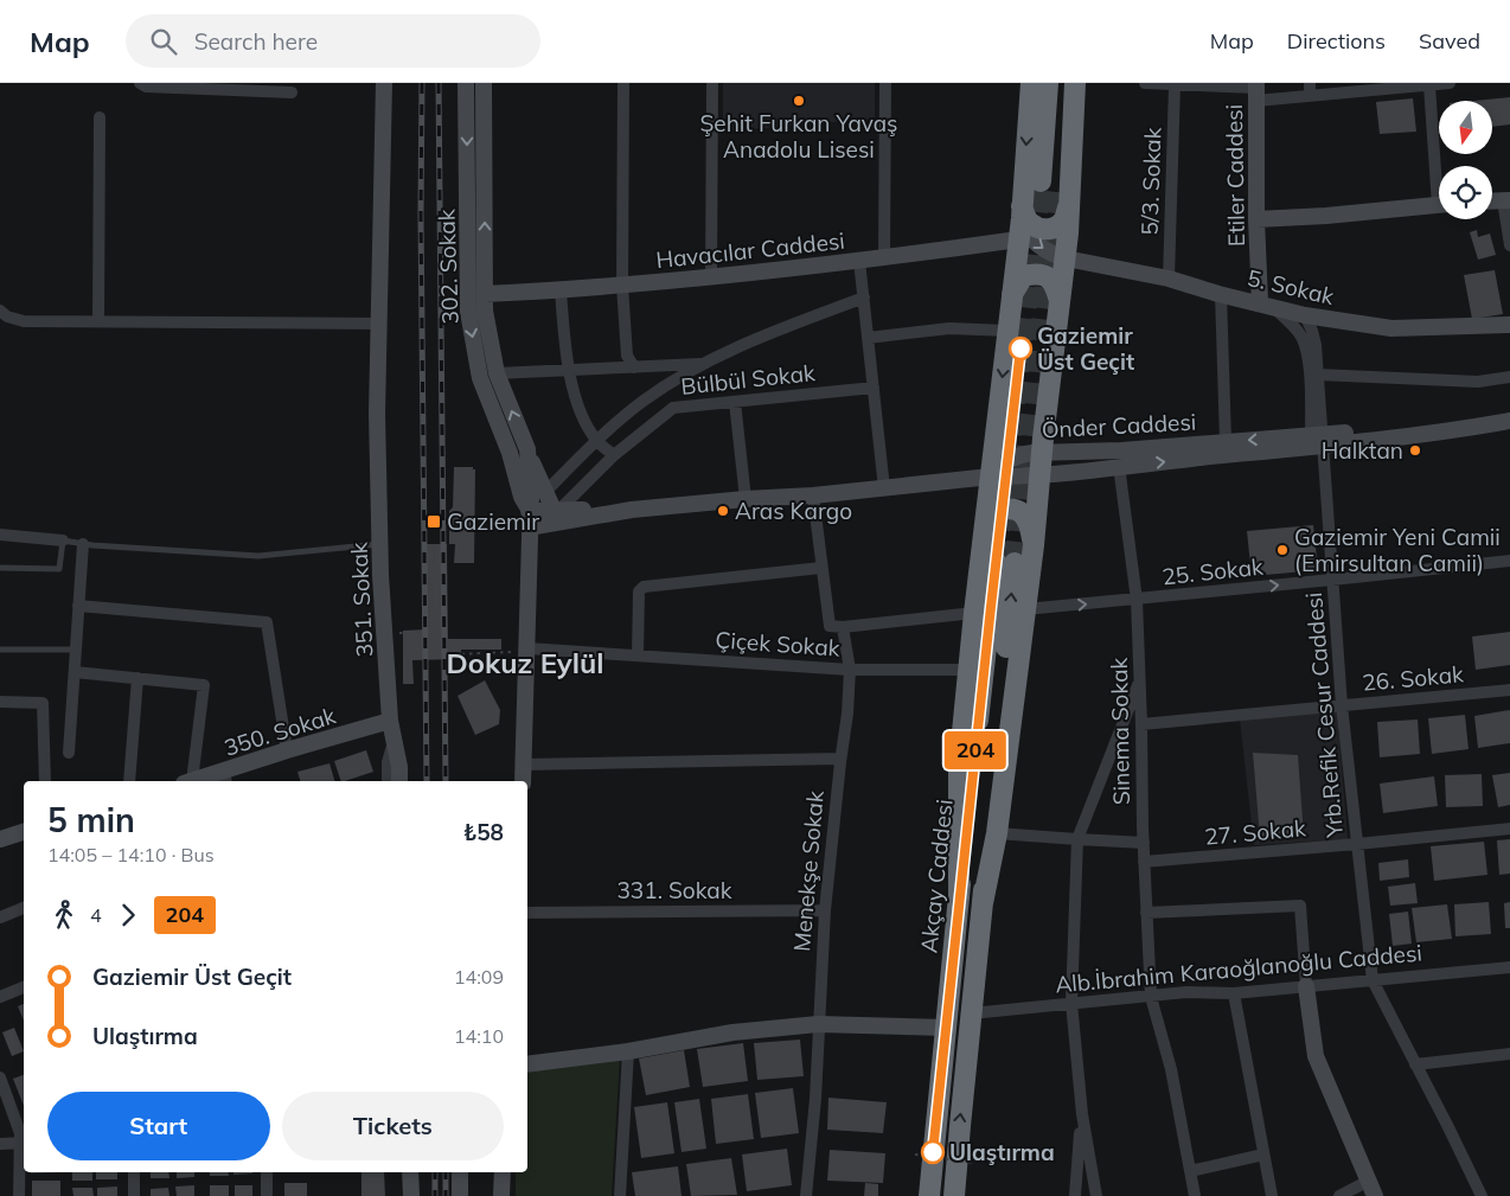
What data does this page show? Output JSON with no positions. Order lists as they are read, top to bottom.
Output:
{
  "streets": {
    "highway": ["Akçay Caddesi"],
    "street": [
      "Etiler Caddesi",
      "5/3. Sokak",
      "Havacılar Caddesi",
      "302. Sokak",
      "5. Sokak",
      "Bülbül Sokak",
      "Önder Caddesi",
      "25. Sokak",
      "351. Sokak",
      "Çiçek Sokak",
      "26. Sokak",
      "Yrb.Refik Cesur Caddesi",
      "350. Sokak",
      "Sinema Sokak",
      "27. Sokak",
      "Menekşe Sokak",
      "331. Sokak",
      "Alb.İbrahim Karaoğlanoğlu Caddesi"
    ]
  },
  "crossings": [
    ["Etiler Caddesi", "5. Sokak"],
    ["Etiler Caddesi", "Yrb.Refik Cesur Caddesi"],
    ["5/3. Sokak", "5. Sokak"],
    ["Havacılar Caddesi", "302. Sokak"],
    ["Havacılar Caddesi", "5. Sokak"],
    ["302. Sokak", "Çiçek Sokak"],
    ["5. Sokak", "Yrb.Refik Cesur Caddesi"],
    ["Önder Caddesi", "Yrb.Refik Cesur Caddesi"],
    ["Önder Caddesi", "Sinema Sokak"],
    ["25. Sokak", "Yrb.Refik Cesur Caddesi"],
    ["25. Sokak", "Sinema Sokak"],
    ["351. Sokak", "350. Sokak"],
    ["Çiçek Sokak", "Menekşe Sokak"],
    ["26. Sokak", "Yrb.Refik Cesur Caddesi"],
    ["26. Sokak", "Sinema Sokak"],
    ["Yrb.Refik Cesur Caddesi", "27. Sokak"],
    ["Yrb.Refik Cesur Caddesi", "Alb.İbrahim Karaoğlanoğlu Caddesi"],
    ["Sinema Sokak", "27. Sokak"],
    ["Sinema Sokak", "Alb.İbrahim Karaoğlanoğlu Caddesi"],
    ["Menekşe Sokak", "331. Sokak"],
    ["Akçay Caddesi", "Alb.İbrahim Karaoğlanoğlu Caddesi"]
  ],
  "one_way": ["25. Sokak"],
  "districts": ["Dokuz Eylül"],
  "places": {
    "other": [
      "Şehit Furkan Yavaş Anadolu Lisesi",
      "Gaziemir Üst Geçit",
      "Halktan",
      "Aras Kargo",
      "Gaziemir Yeni Camii (Emirsultan Camii)",
      "Ulaştırma"
    ],
    "transit": ["Gaziemir"]
  },
  "lines": ["bus line 204"],
  "north": "bottom",
  "page": {
    "header": "Map",
    "search": "Search here",
    "nav": ["Map", "Directions", "Saved"],
    "on_map": "204",
    "heading": ["5 min", "14:05 – 14:10 · Bus", "₺58"],
    "legs": ["4", "204"],
    "list": [
      {
        "name": "Gaziemir Üst Geçit",
        "value": "14:09"
      },
      {
        "name": "Ulaştırma",
        "value": "14:10"
      }
    ],
    "buttons": ["Start", "Tickets"]
  }
}
